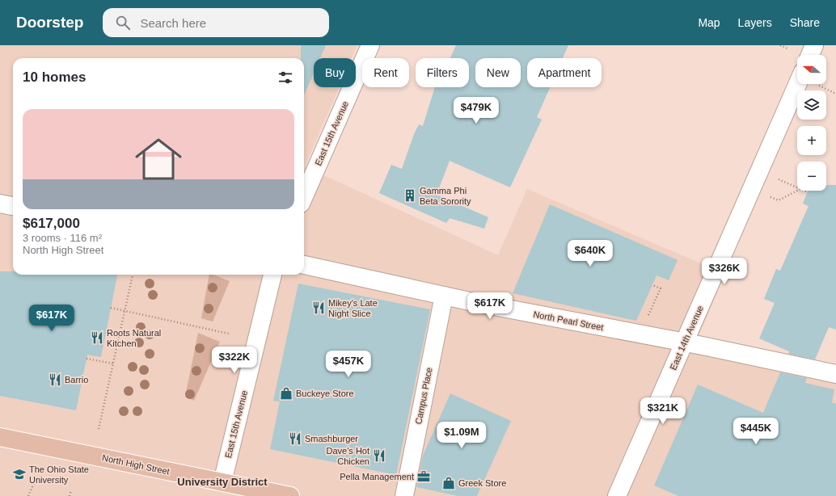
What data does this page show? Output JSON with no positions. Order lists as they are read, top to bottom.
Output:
{
  "streets": {
    "main road": ["North High Street"],
    "street": [
      "East 15th Avenue",
      "North Pearl Street",
      "East 14th Avenue",
      "Campus Place"
    ]
  },
  "crossings": [
    ["East 15th Avenue", "North High Street"],
    ["North Pearl Street", "East 14th Avenue"],
    ["North Pearl Street", "Campus Place"]
  ],
  "districts": ["University District"],
  "places": {
    "building": ["Gamma Phi Beta Sorority"],
    "restaurant": [
      "Mikey's Late Night Slice",
      "Roots Natural Kitchen",
      "Barrio",
      "Smashburger",
      "Dave's Hot Chicken"
    ],
    "shop": ["Buckeye Store", "Greek Store"],
    "school or university": ["The Ohio State University"],
    "office": ["Pella Management"]
  },
  "north": "left",
  "page": {
    "header": "Doorstep",
    "search": "Search here",
    "nav": ["Map", "Layers", "Share"],
    "map_buttons": ["+", "−"],
    "chip": [
      "Buy",
      "Rent",
      "Filters",
      "New",
      "Apartment"
    ],
    "heading": "10 homes",
    "price": [
      "$479K",
      "$640K",
      "$326K",
      "$617K",
      "$617K",
      "$322K",
      "$457K",
      "$321K",
      "$445K",
      "$1.09M"
    ],
    "list": [
      {
        "name": "$617,000",
        "note": "3 rooms · 116 m² · North High Street"
      }
    ]
  }
}
